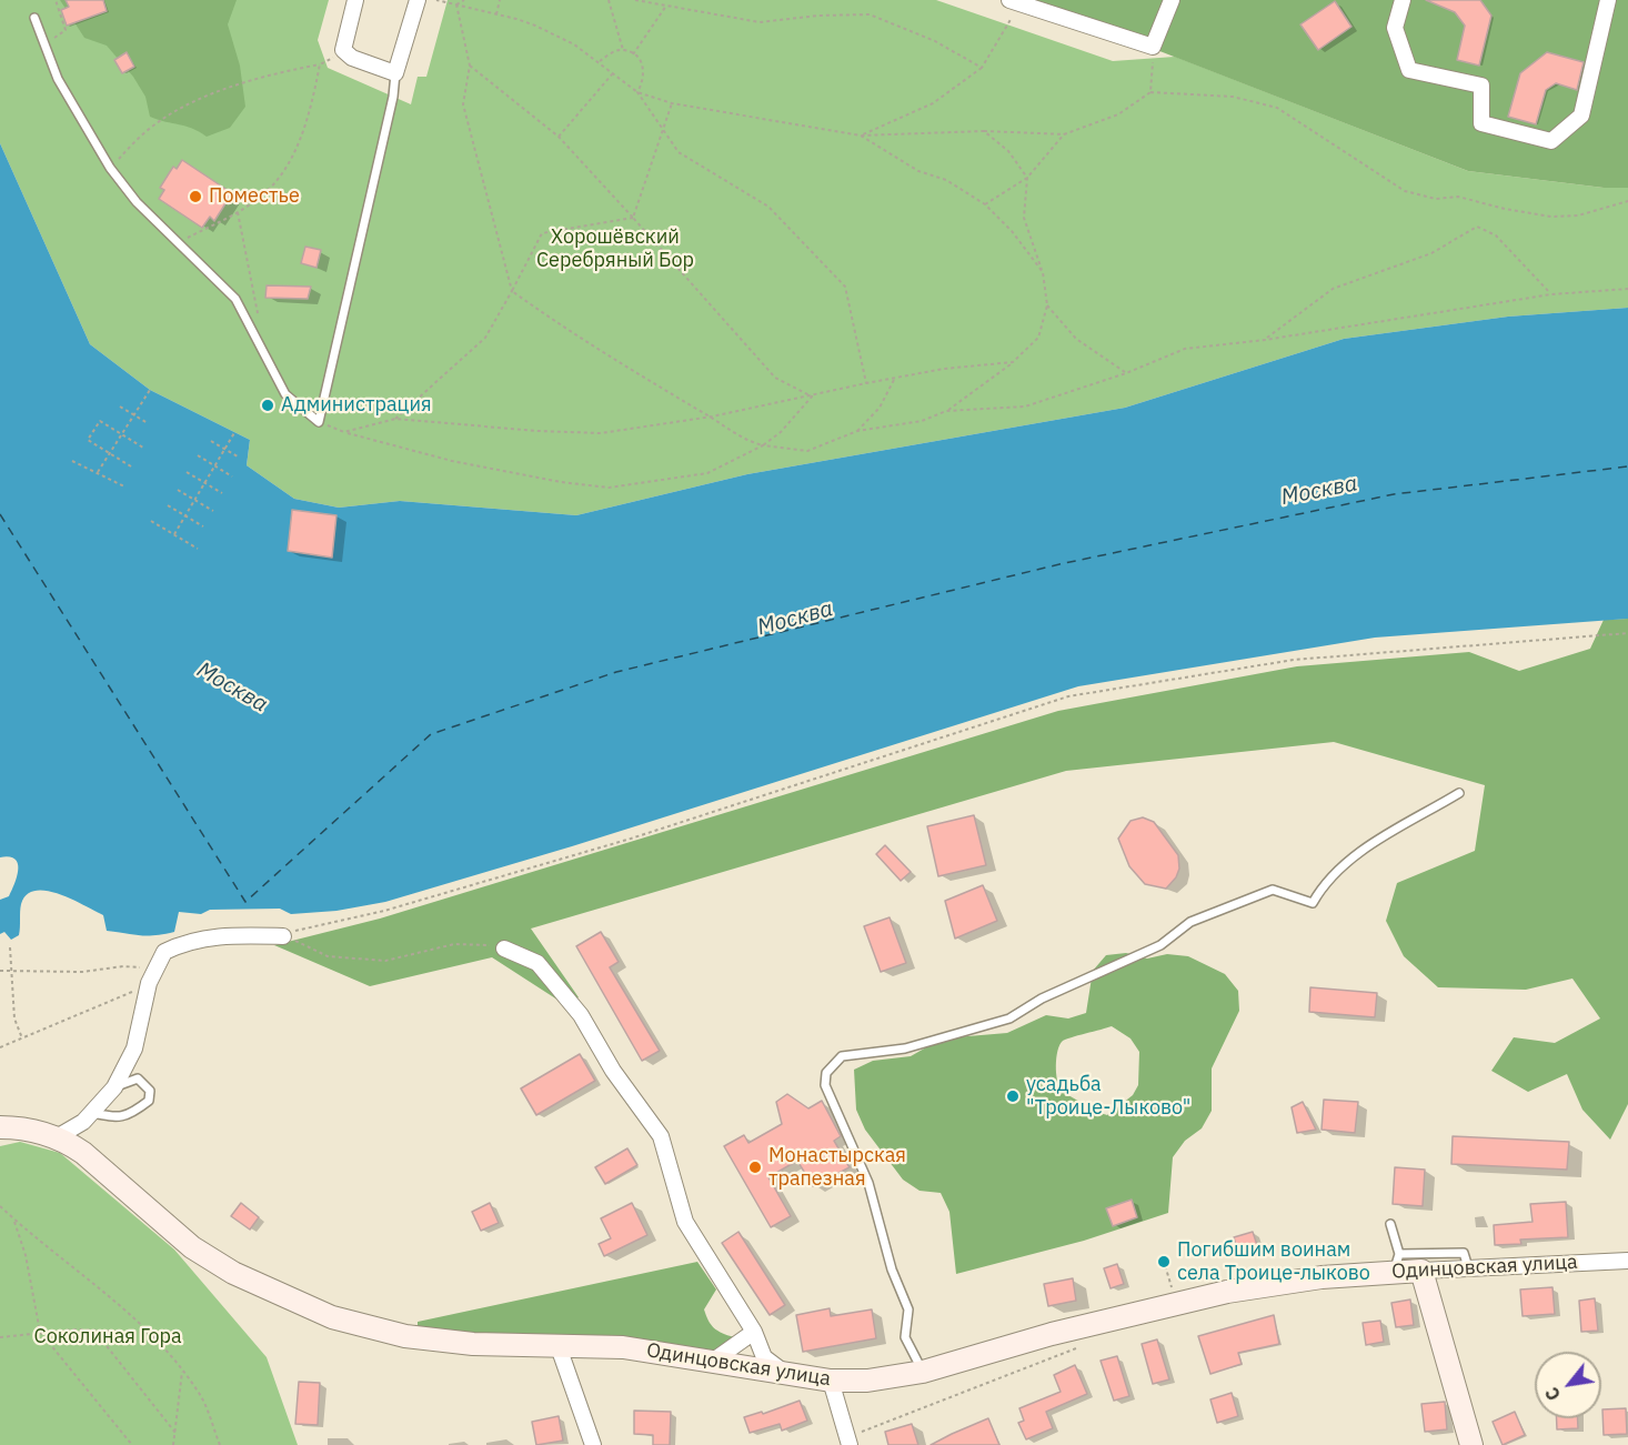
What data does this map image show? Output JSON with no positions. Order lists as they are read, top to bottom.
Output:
{
  "streets": {
    "street": ["Одинцовская улица"]
  },
  "water": ["Москва"],
  "parks": ["Хорошёвский Серебряный Бор", "Соколиная Гора"],
  "places": [
    "Поместье",
    "Администрация",
    "усадьба \"Троице-Лыково\"",
    "Монастырская трапезная",
    "Погибшим воинам села Троице-лыково"
  ],
  "north": "bottom left"
}
